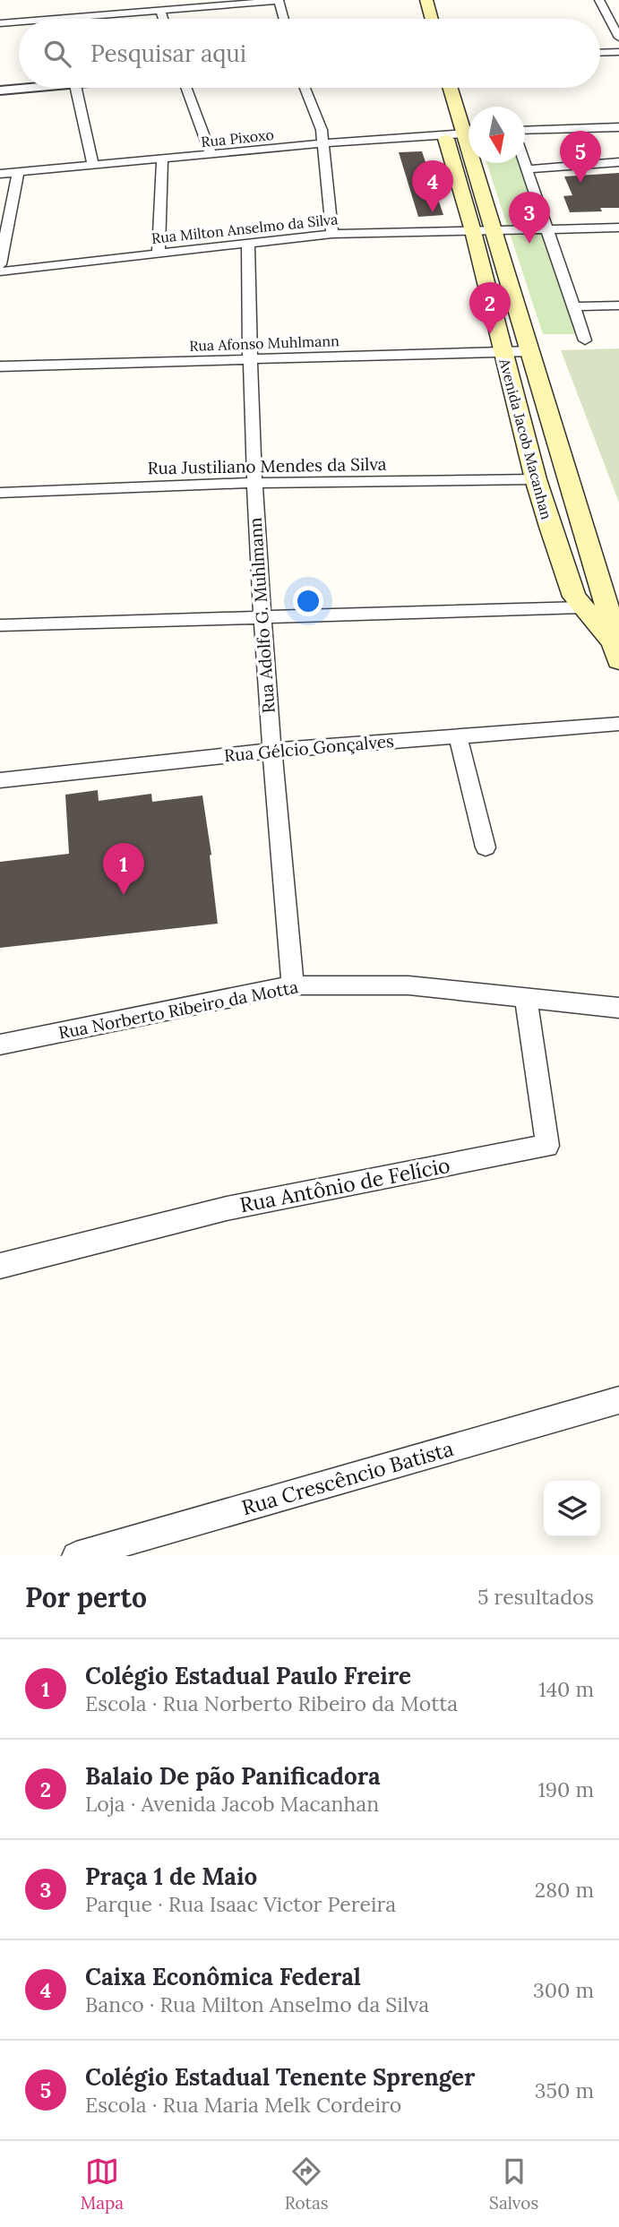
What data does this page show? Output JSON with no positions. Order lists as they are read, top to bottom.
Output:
{
  "streets": {
    "main road": ["Avenida Jacob Macanhan"],
    "street": [
      "Rua Pixoxo",
      "Rua Milton Anselmo da Silva",
      "Rua Afonso Muhlmann",
      "Rua Justiliano Mendes da Silva",
      "Rua Adolfo G. Muhlmann",
      "Rua Gélcio Gonçalves",
      "Rua Norberto Ribeiro da Motta",
      "Rua Antônio de Felício",
      "Rua Crescêncio Batista"
    ]
  },
  "crossings": [
    ["Rua Pixoxo", "Avenida Jacob Macanhan"],
    ["Rua Milton Anselmo da Silva", "Avenida Jacob Macanhan"],
    ["Rua Milton Anselmo da Silva", "Rua Adolfo G. Muhlmann"],
    ["Rua Afonso Muhlmann", "Avenida Jacob Macanhan"],
    ["Rua Afonso Muhlmann", "Rua Adolfo G. Muhlmann"],
    ["Avenida Jacob Macanhan", "Rua Justiliano Mendes da Silva"],
    ["Rua Justiliano Mendes da Silva", "Rua Adolfo G. Muhlmann"],
    ["Rua Adolfo G. Muhlmann", "Rua Gélcio Gonçalves"],
    ["Rua Adolfo G. Muhlmann", "Rua Norberto Ribeiro da Motta"],
    ["Rua Norberto Ribeiro da Motta", "Rua Antônio de Felício"]
  ],
  "north": "bottom",
  "page": {
    "search": "Pesquisar aqui",
    "pins": [
      "5",
      "4",
      "3",
      "2",
      "1"
    ],
    "heading": ["Por perto", "5 resultados"],
    "list": [
      {
        "mark": "1",
        "name": "Colégio Estadual Paulo Freire",
        "note": "Escola · Rua Norberto Ribeiro da Motta",
        "value": "140 m"
      },
      {
        "mark": "2",
        "name": "Balaio De pão Panificadora",
        "note": "Loja · Avenida Jacob Macanhan",
        "value": "190 m"
      },
      {
        "mark": "3",
        "name": "Praça 1 de Maio",
        "note": "Parque · Rua Isaac Victor Pereira",
        "value": "280 m"
      },
      {
        "mark": "4",
        "name": "Caixa Econômica Federal",
        "note": "Banco · Rua Milton Anselmo da Silva",
        "value": "300 m"
      },
      {
        "mark": "5",
        "name": "Colégio Estadual Tenente Sprenger",
        "note": "Escola · Rua Maria Melk Cordeiro",
        "value": "350 m"
      }
    ],
    "nav": ["Mapa", "Rotas", "Salvos"]
  }
}
